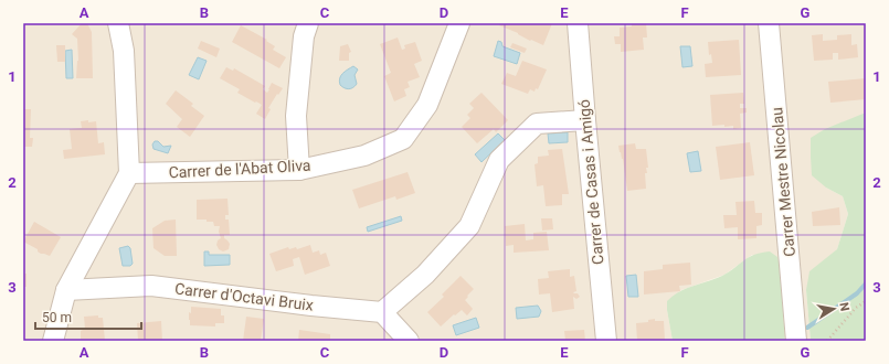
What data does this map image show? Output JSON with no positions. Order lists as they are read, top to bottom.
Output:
{
  "streets": {
    "street": [
      "Carrer de l'Abat Oliva",
      "Carrer de Casas i Amigó",
      "Carrer Mestre Nicolau",
      "Carrer d'Octavi Bruix"
    ]
  },
  "scale_bar": "50 m",
  "north": "right",
  "grid": {
    "columns": [
      "A",
      "B",
      "C",
      "D",
      "E",
      "F",
      "G"
    ],
    "rows": ["1", "2", "3"]
  }
}
